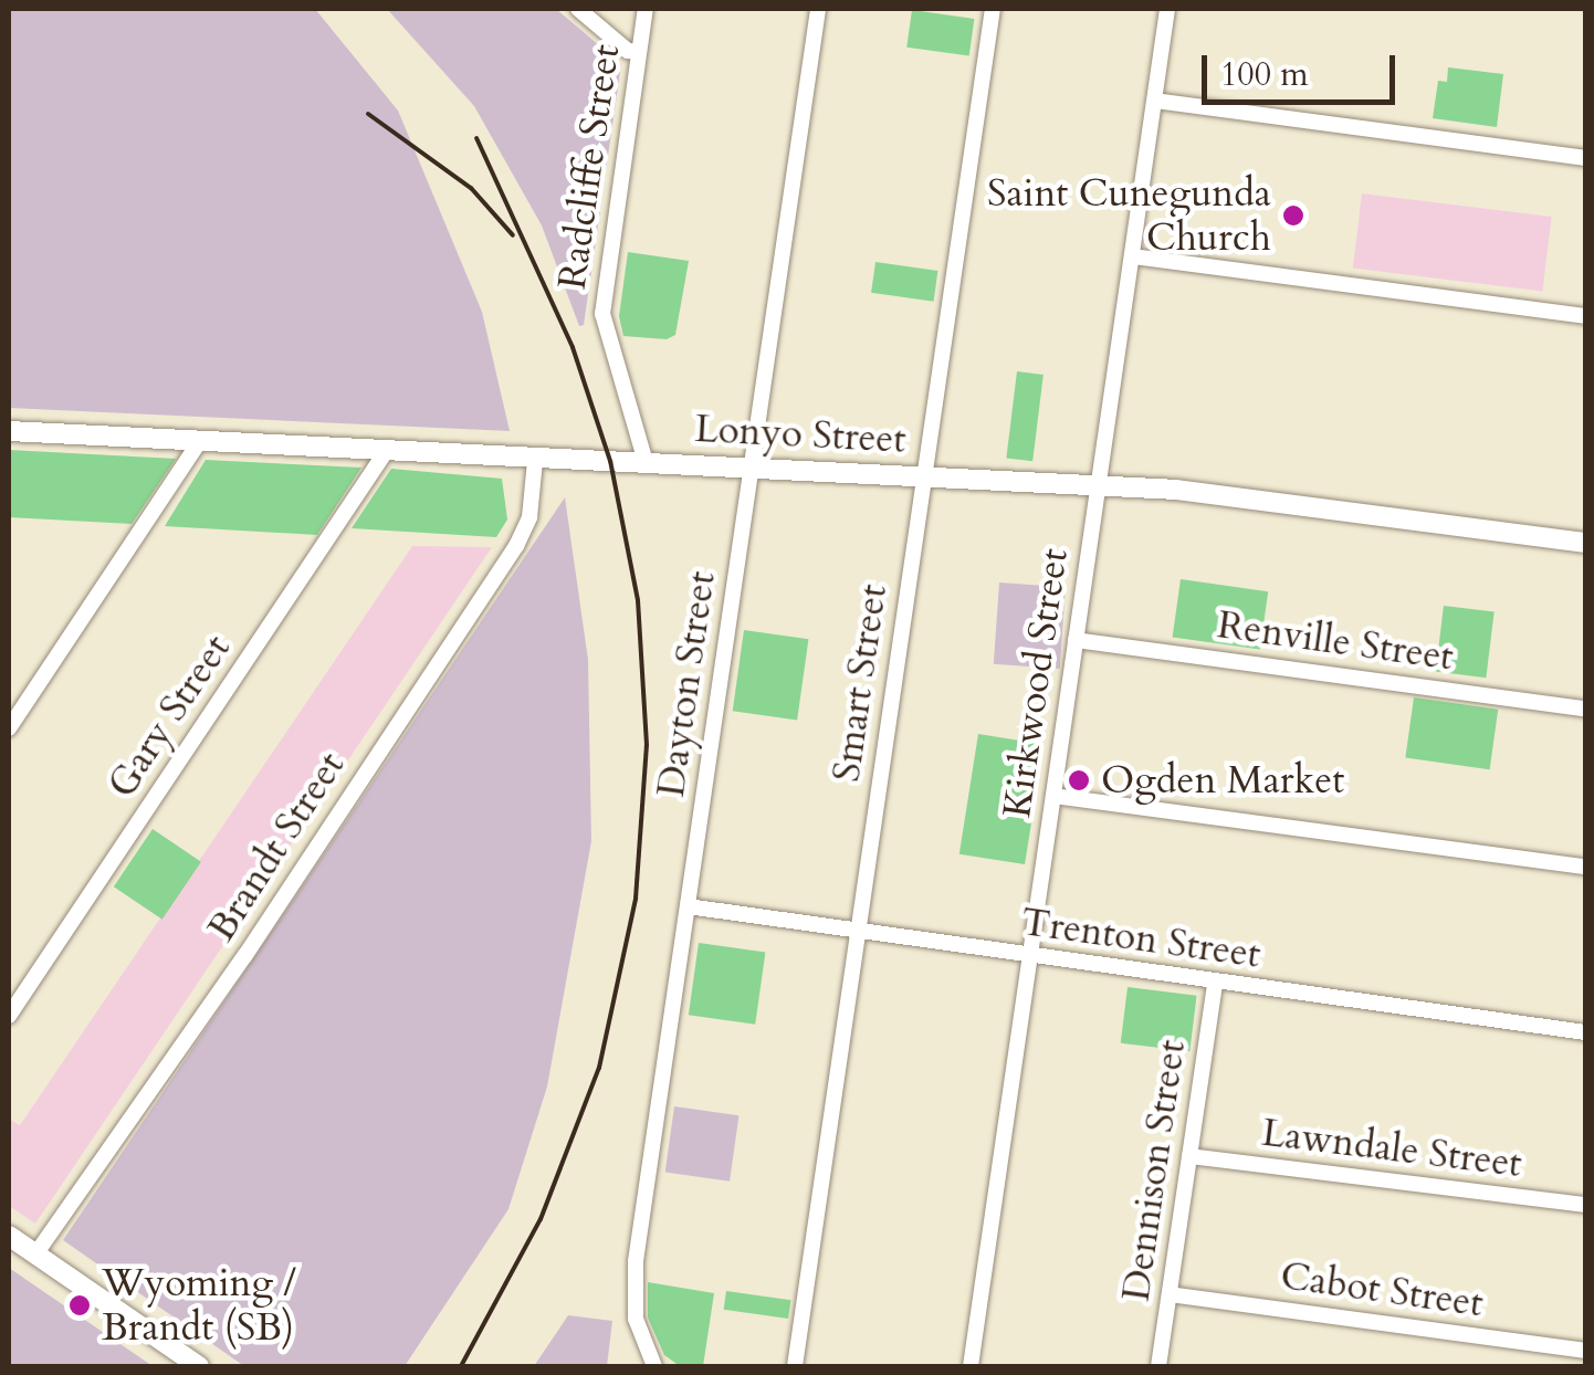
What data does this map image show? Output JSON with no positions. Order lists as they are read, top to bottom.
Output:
{
  "streets": {
    "street": [
      "Radcliffe Street",
      "Lonyo Street",
      "Renville Street",
      "Smart Street",
      "Kirkwood Street",
      "Dayton Street",
      "Gary Street",
      "Brandt Street",
      "Trenton Street",
      "Lawndale Street",
      "Dennison Street",
      "Cabot Street"
    ]
  },
  "crossings": [
    ["Radcliffe Street", "Lonyo Street"],
    ["Lonyo Street", "Smart Street"],
    ["Lonyo Street", "Kirkwood Street"],
    ["Lonyo Street", "Dayton Street"],
    ["Lonyo Street", "Gary Street"],
    ["Lonyo Street", "Brandt Street"],
    ["Renville Street", "Kirkwood Street"],
    ["Smart Street", "Trenton Street"],
    ["Kirkwood Street", "Trenton Street"],
    ["Dayton Street", "Trenton Street"],
    ["Trenton Street", "Dennison Street"],
    ["Lawndale Street", "Dennison Street"],
    ["Dennison Street", "Cabot Street"]
  ],
  "places": ["Saint Cunegunda Church", "Ogden Market", "Wyoming / Brandt (SB)"],
  "scale_bar": "100 m"
}
